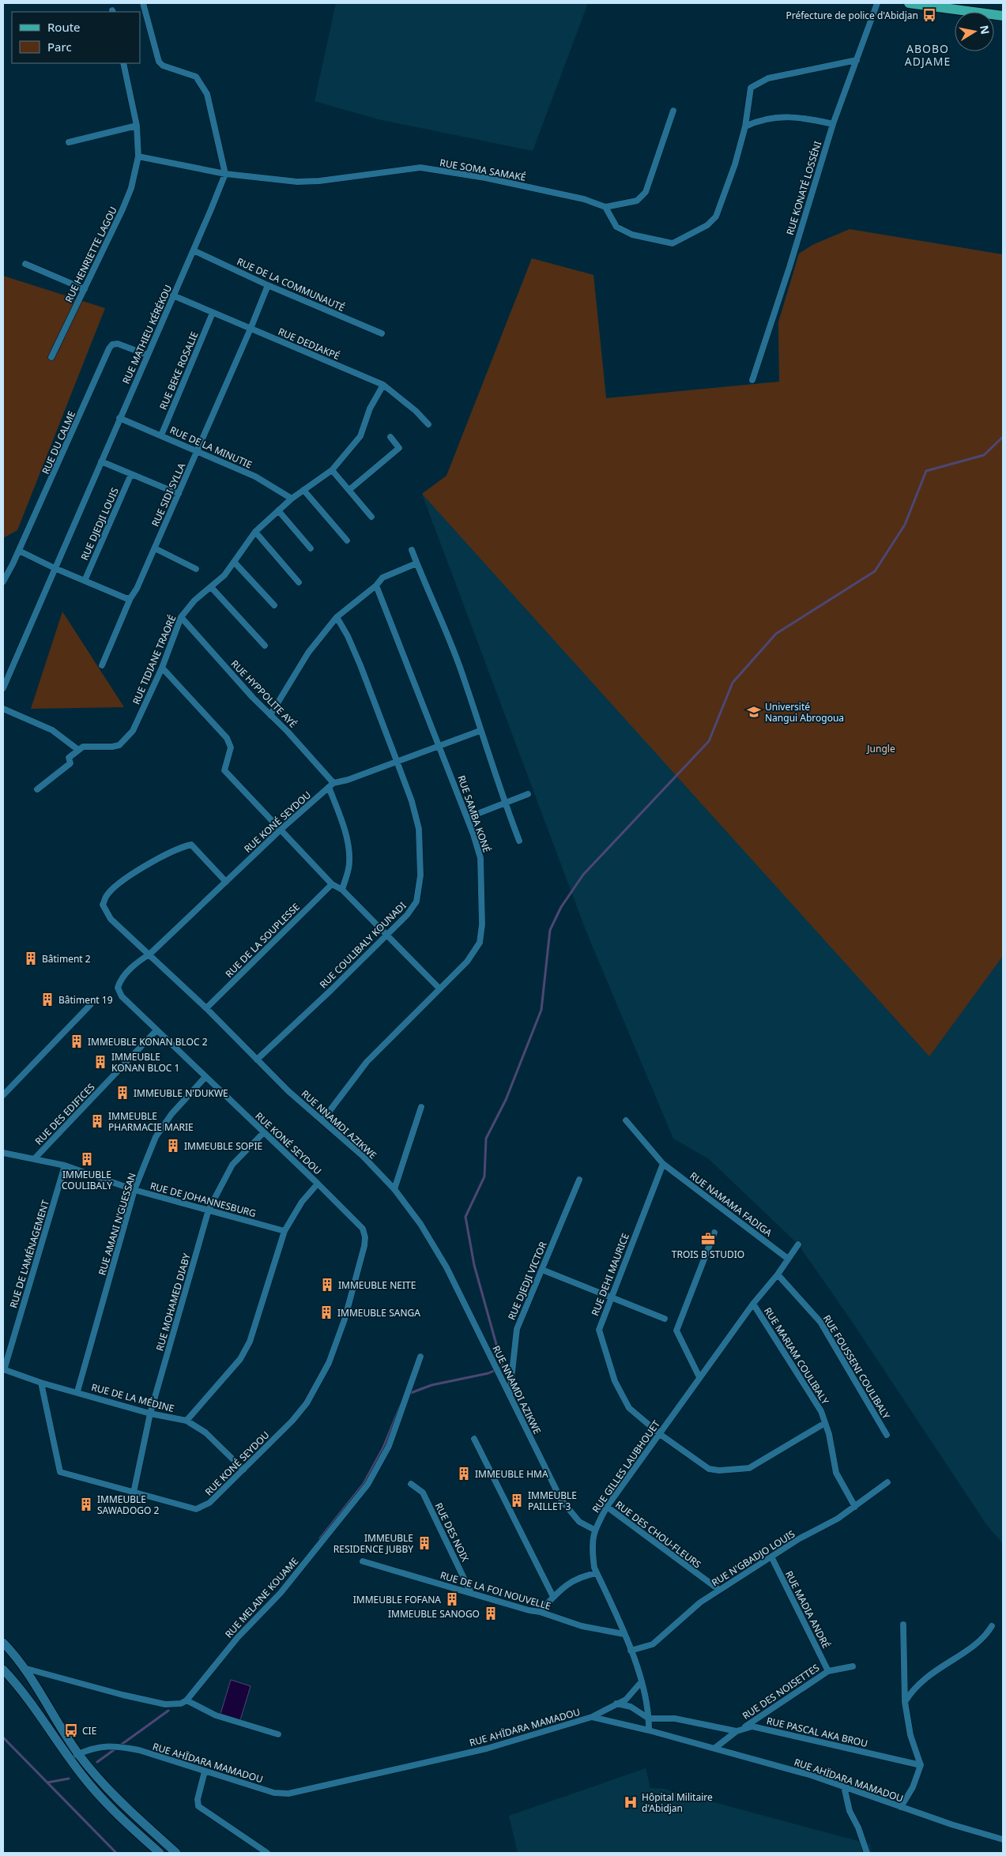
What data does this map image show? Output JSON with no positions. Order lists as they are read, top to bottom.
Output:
{
  "streets": {
    "street": [
      "RUE SOMA SAMAKÉ",
      "RUE KONATÉ LOSSÉNI",
      "RUE HENRIETTE LAGOU",
      "RUE DE LA COMMUNAUTÉ",
      "RUE MATHIEU KÉRÉKOU",
      "RUE DEDIAKPÉ",
      "RUE BEKE ROSALIE",
      "RUE DU CALME",
      "RUE DE LA MINUTIE",
      "RUE SIDI SYLLA",
      "RUE DJEDJI LOUIS",
      "RUE TIDIANE TRAORÉ",
      "RUE HYPPOLITE AYÉ",
      "RUE SAMBA KONÉ",
      "RUE KONÉ SEYDOU",
      "RUE DE LA SOUPLESSE",
      "RUE COULIBALY KOUNADI",
      "RUE DES EDIFICES",
      "RUE NNAMDI AZIKWE",
      "RUE DE JOHANNESBURG",
      "RUE NAMAMA FADIGA",
      "RUE AMANI N'GUESSAN",
      "RUE DE L'AMÉNAGEMENT",
      "RUE DEHI MAURICE",
      "RUE DJEDJI VICTOR",
      "RUE MOHAMED DIABY",
      "RUE MARIAM COULIBALY",
      "RUE FOUSSENI COULIBALY",
      "RUE DE LA MÉDINE",
      "RUE GILLES LAUBHOUET",
      "RUE DES NOIX",
      "RUE DES CHOU-FLEURS",
      "RUE N'GBADJO LOUIS",
      "RUE DE LA FOI NOUVELLE",
      "RUE MELAINE KOUAME",
      "RUE MADIA ANDRÉ",
      "RUE DES NOISETTES",
      "RUE AHÏDARA MAMADOU",
      "RUE PASCAL AKA BROU"
    ]
  },
  "crossings": [
    ["RUE SOMA SAMAKÉ", "RUE HENRIETTE LAGOU"],
    ["RUE SOMA SAMAKÉ", "RUE MATHIEU KÉRÉKOU"],
    ["RUE DE LA COMMUNAUTÉ", "RUE MATHIEU KÉRÉKOU"],
    ["RUE DE LA COMMUNAUTÉ", "RUE SIDI SYLLA"],
    ["RUE MATHIEU KÉRÉKOU", "RUE DEDIAKPÉ"],
    ["RUE MATHIEU KÉRÉKOU", "RUE DU CALME"],
    ["RUE MATHIEU KÉRÉKOU", "RUE DE LA MINUTIE"],
    ["RUE DEDIAKPÉ", "RUE BEKE ROSALIE"],
    ["RUE DEDIAKPÉ", "RUE SIDI SYLLA"],
    ["RUE DEDIAKPÉ", "RUE TIDIANE TRAORÉ"],
    ["RUE BEKE ROSALIE", "RUE DE LA MINUTIE"],
    ["RUE DE LA MINUTIE", "RUE SIDI SYLLA"],
    ["RUE DE LA MINUTIE", "RUE TIDIANE TRAORÉ"],
    ["RUE TIDIANE TRAORÉ", "RUE HYPPOLITE AYÉ"],
    ["RUE HYPPOLITE AYÉ", "RUE KONÉ SEYDOU"],
    ["RUE SAMBA KONÉ", "RUE KONÉ SEYDOU"],
    ["RUE SAMBA KONÉ", "RUE NNAMDI AZIKWE"],
    ["RUE KONÉ SEYDOU", "RUE COULIBALY KOUNADI"],
    ["RUE KONÉ SEYDOU", "RUE DES EDIFICES"],
    ["RUE KONÉ SEYDOU", "RUE NNAMDI AZIKWE"],
    ["RUE KONÉ SEYDOU", "RUE AMANI N'GUESSAN"],
    ["RUE KONÉ SEYDOU", "RUE MOHAMED DIABY"],
    ["RUE KONÉ SEYDOU", "RUE DE LA MÉDINE"],
    ["RUE DE LA SOUPLESSE", "RUE NNAMDI AZIKWE"],
    ["RUE COULIBALY KOUNADI", "RUE NNAMDI AZIKWE"],
    ["RUE DES EDIFICES", "RUE DE JOHANNESBURG"],
    ["RUE NNAMDI AZIKWE", "RUE DJEDJI VICTOR"],
    ["RUE NNAMDI AZIKWE", "RUE GILLES LAUBHOUET"],
    ["RUE DE JOHANNESBURG", "RUE AMANI N'GUESSAN"],
    ["RUE DE JOHANNESBURG", "RUE DE L'AMÉNAGEMENT"],
    ["RUE DE JOHANNESBURG", "RUE MOHAMED DIABY"],
    ["RUE NAMAMA FADIGA", "RUE DEHI MAURICE"],
    ["RUE NAMAMA FADIGA", "RUE GILLES LAUBHOUET"],
    ["RUE AMANI N'GUESSAN", "RUE DE LA MÉDINE"],
    ["RUE DE L'AMÉNAGEMENT", "RUE DE LA MÉDINE"],
    ["RUE DEHI MAURICE", "RUE MARIAM COULIBALY"],
    ["RUE DEHI MAURICE", "RUE GILLES LAUBHOUET"],
    ["RUE MOHAMED DIABY", "RUE DE LA MÉDINE"],
    ["RUE MARIAM COULIBALY", "RUE GILLES LAUBHOUET"],
    ["RUE MARIAM COULIBALY", "RUE N'GBADJO LOUIS"],
    ["RUE FOUSSENI COULIBALY", "RUE GILLES LAUBHOUET"],
    ["RUE GILLES LAUBHOUET", "RUE DES CHOU-FLEURS"],
    ["RUE GILLES LAUBHOUET", "RUE N'GBADJO LOUIS"],
    ["RUE GILLES LAUBHOUET", "RUE DE LA FOI NOUVELLE"],
    ["RUE GILLES LAUBHOUET", "RUE AHÏDARA MAMADOU"],
    ["RUE GILLES LAUBHOUET", "RUE PASCAL AKA BROU"],
    ["RUE DES NOIX", "RUE DE LA FOI NOUVELLE"],
    ["RUE DES CHOU-FLEURS", "RUE N'GBADJO LOUIS"],
    ["RUE N'GBADJO LOUIS", "RUE MADIA ANDRÉ"],
    ["RUE MADIA ANDRÉ", "RUE DES NOISETTES"],
    ["RUE DES NOISETTES", "RUE PASCAL AKA BROU"]
  ],
  "districts": ["ABOBO ADJAME"],
  "parks": ["Jungle"],
  "places": {
    "bus stop": ["Préfecture de police d'Abidjan", "CIE"],
    "school or university": ["Université Nangui Abrogoua"],
    "building": [
      "Bâtiment 2",
      "Bâtiment 19",
      "IMMEUBLE KONAN BLOC 2",
      "IMMEUBLE KONAN BLOC 1",
      "IMMEUBLE N'DUKWE",
      "IMMEUBLE PHARMACIE MARIE",
      "IMMEUBLE SOPIE",
      "IMMEUBLE COULIBALY",
      "IMMEUBLE NEITE",
      "IMMEUBLE SANGA",
      "IMMEUBLE HMA",
      "IMMEUBLE PAILLET 3",
      "IMMEUBLE SAWADOGO 2",
      "IMMEUBLE RESIDENCE JUBBY",
      "IMMEUBLE FOFANA",
      "IMMEUBLE SANOGO"
    ],
    "office": ["TROIS B STUDIO"],
    "hospital": ["Hôpital Militaire d'Abidjan"]
  },
  "legend": ["Route", "Parc"],
  "north": "right"
}
